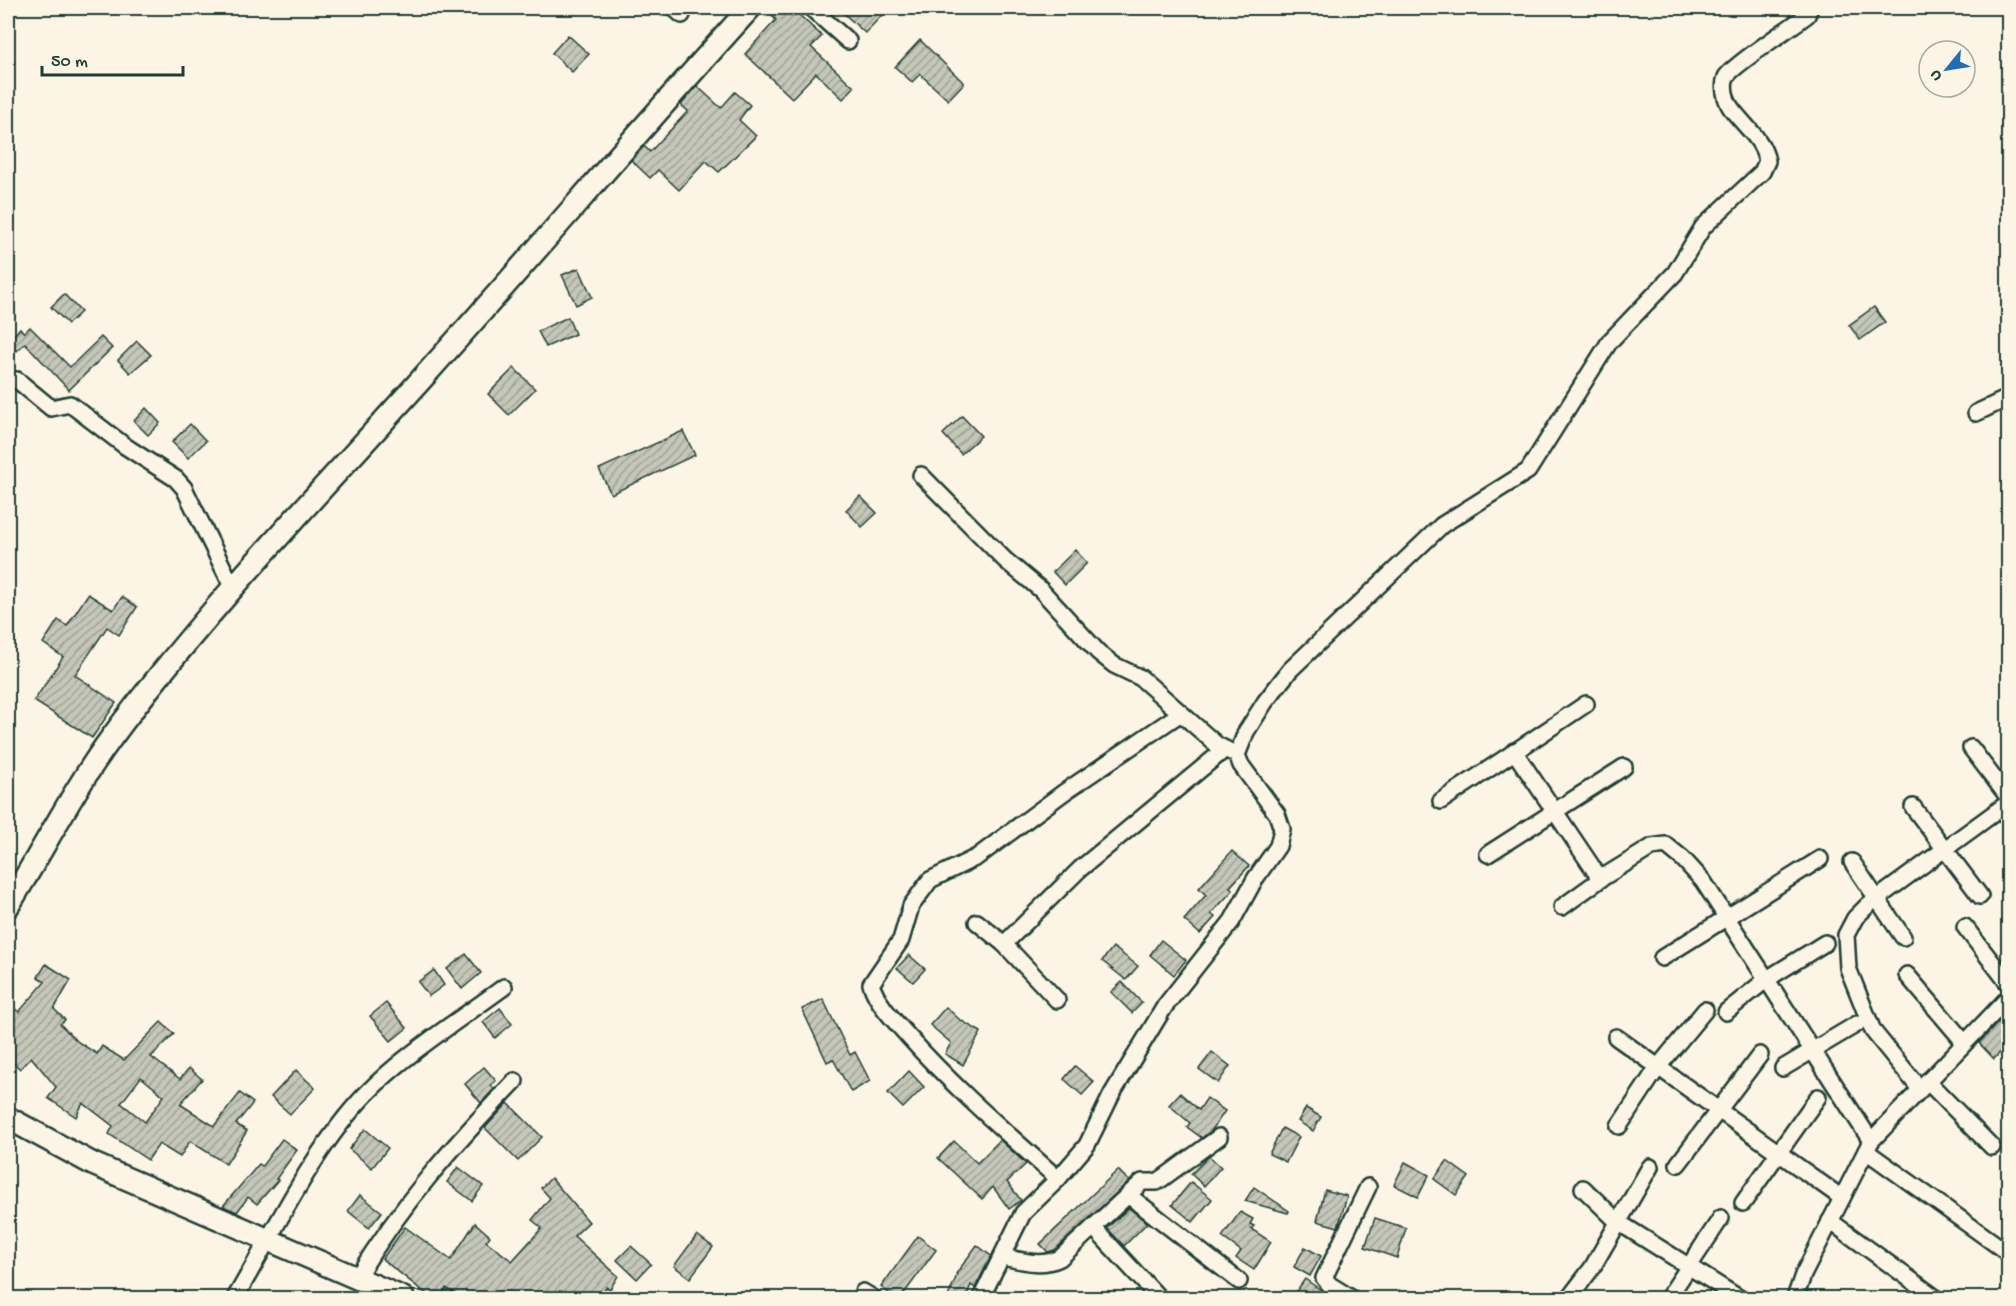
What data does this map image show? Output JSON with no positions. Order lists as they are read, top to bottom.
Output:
{
  "scale_bar": "50 m",
  "north": "bottom left"
}
